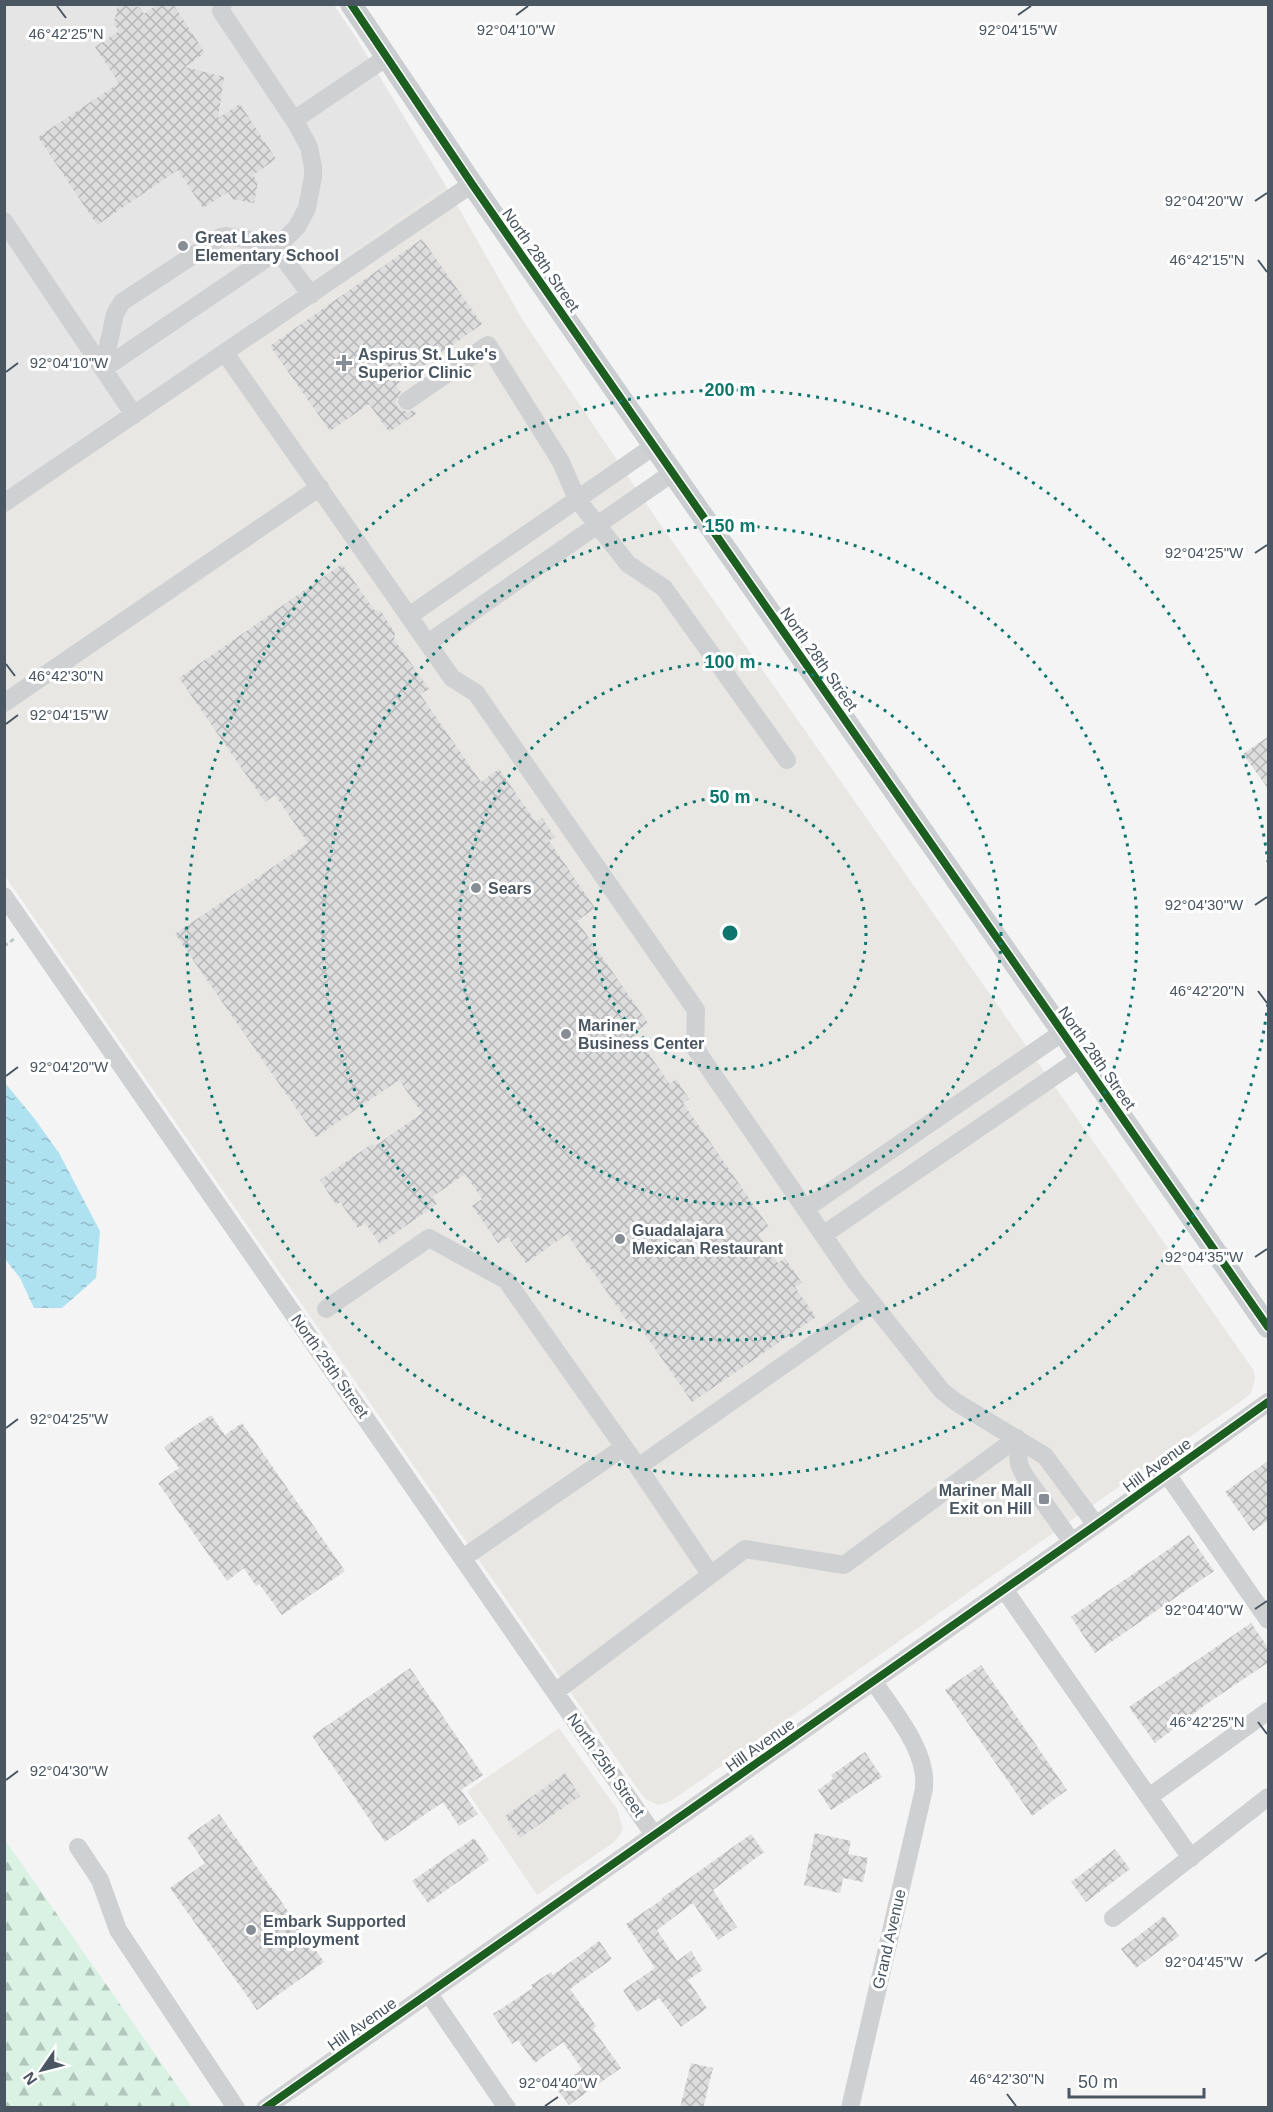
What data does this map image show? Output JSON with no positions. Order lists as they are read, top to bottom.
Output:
{
  "streets": {
    "main road": ["North 28th Street"],
    "street": ["North 25th Street", "Hill Avenue", "Grand Avenue"]
  },
  "crossings": [
    ["North 25th Street", "Hill Avenue"],
    ["Hill Avenue", "Grand Avenue"]
  ],
  "places": {
    "other": [
      "Great Lakes Elementary School",
      "Sears",
      "Mariner Business Center",
      "Guadalajara Mexican Restaurant",
      "Embark Supported Employment"
    ],
    "health": ["Aspirus St. Luke's Superior Clinic"],
    "transit": ["Mariner Mall Exit on Hill"]
  },
  "scale_bar": "50 m",
  "north": "bottom left",
  "coordinates": [
    "92°04'10\"W",
    "92°04'15\"W",
    "46°42'25\"N",
    "92°04'20\"W",
    "46°42'15\"N",
    "92°04'25\"W",
    "46°42'30\"N",
    "92°04'30\"W",
    "46°42'20\"N",
    "92°04'35\"W",
    "92°04'40\"W",
    "92°04'45\"W"
  ],
  "rings": [
    "200 m",
    "150 m",
    "100 m",
    "50 m"
  ]
}
